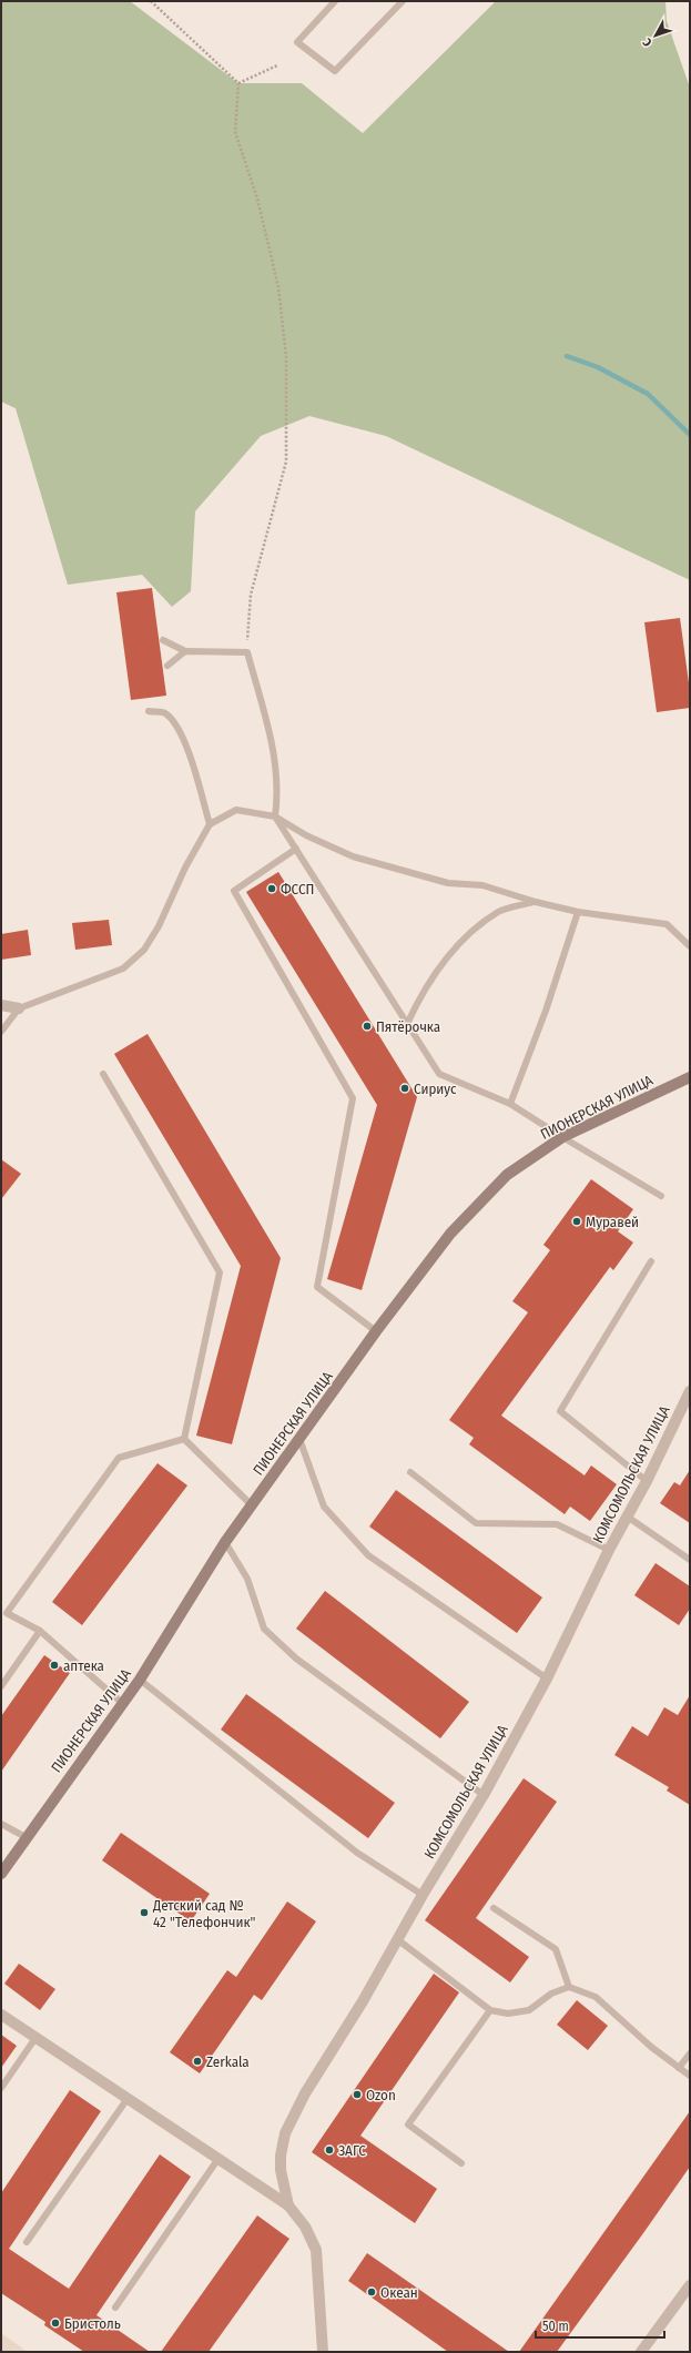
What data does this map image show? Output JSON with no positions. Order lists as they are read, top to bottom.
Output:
{
  "streets": {
    "main road": ["ПИОНЕРСКАЯ УЛИЦА"],
    "street": ["КОМСОМОЛЬСКАЯ УЛИЦА"]
  },
  "places": [
    "ФССП",
    "Пятёрочка",
    "Сириус",
    "Муравей",
    "аптека",
    "Детский сад № 42 \"Телефончик\"",
    "Zerkala",
    "Ozon",
    "ЗАГС",
    "Океан",
    "Бристоль"
  ],
  "scale_bar": "50 m",
  "north": "bottom left"
}
